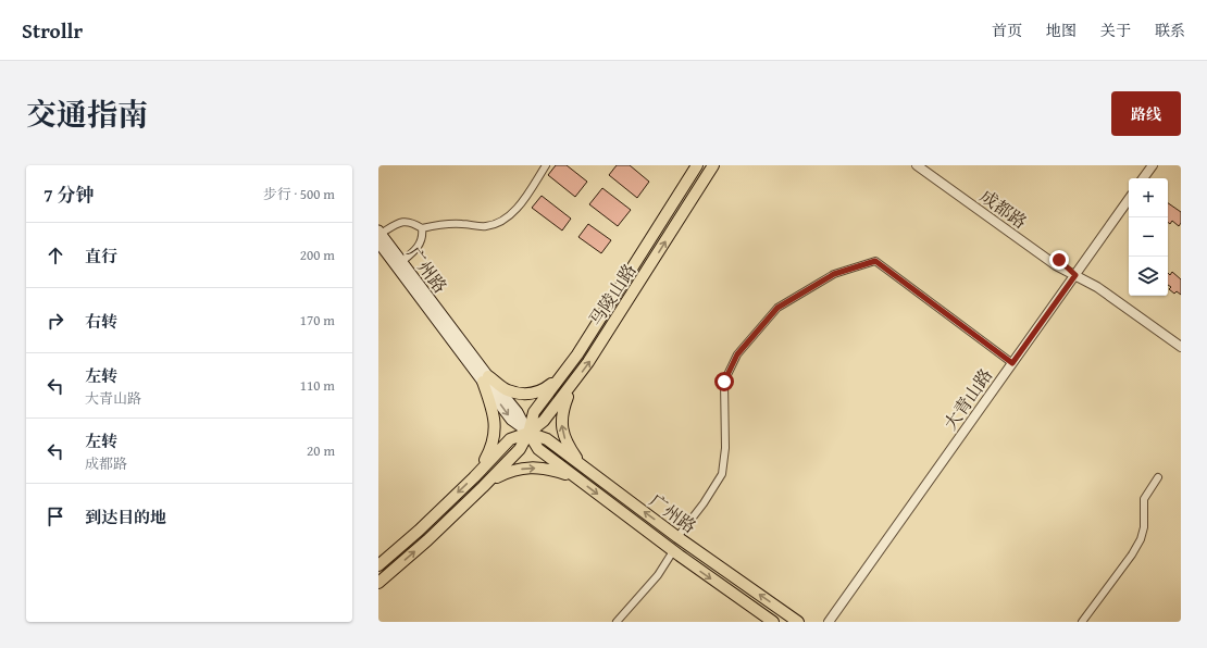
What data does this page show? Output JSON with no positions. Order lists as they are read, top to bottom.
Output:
{
  "streets": {
    "main road": ["广州路", "马陵山路"],
    "street": ["成都路", "大青山路"]
  },
  "crossings": [
    ["成都路", "大青山路"],
    ["广州路", "马陵山路"]
  ],
  "page": {
    "header": "Strollr",
    "nav": [
      "首页",
      "地图",
      "关于",
      "联系"
    ],
    "title": "交通指南",
    "buttons": "路线",
    "heading": ["7 分钟", "步行 · 500 m"],
    "map_buttons": ["+", "−"],
    "list": [
      ["直行", "200 m"],
      ["右转", "170 m"],
      ["左转", "大青山路", "110 m"],
      ["左转", "成都路", "20 m"],
      "到达目的地"
    ]
  }
}
